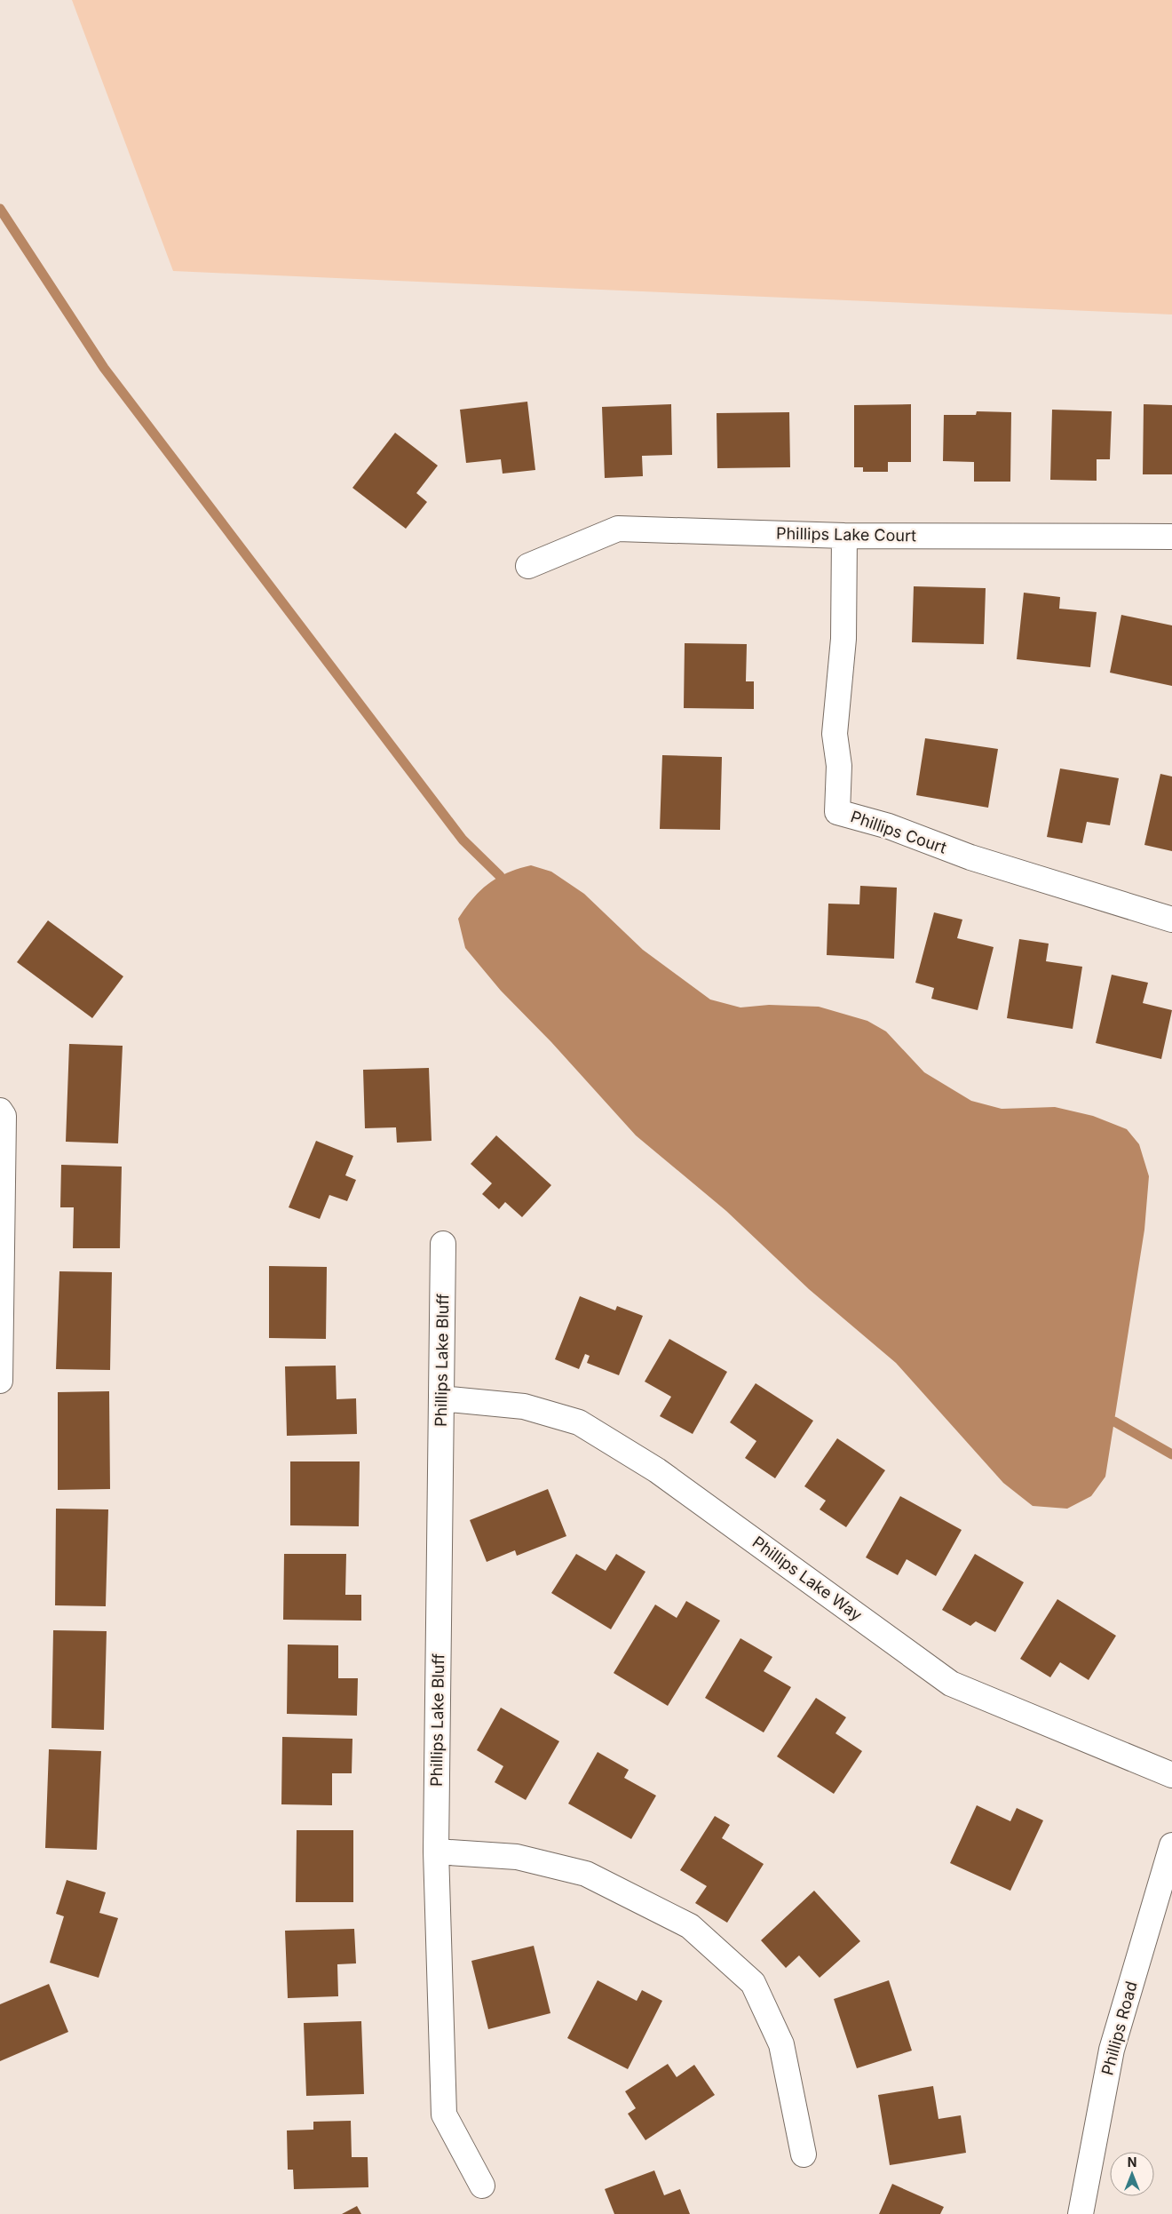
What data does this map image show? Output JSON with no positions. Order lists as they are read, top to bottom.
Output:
{
  "streets": {
    "street": [
      "Phillips Lake Court",
      "Phillips Court",
      "Phillips Lake Bluff",
      "Phillips Lake Way",
      "Phillips Road"
    ]
  },
  "crossings": [
    ["Phillips Lake Court", "Phillips Court"],
    ["Phillips Lake Bluff", "Phillips Lake Way"]
  ],
  "north": "top"
}
